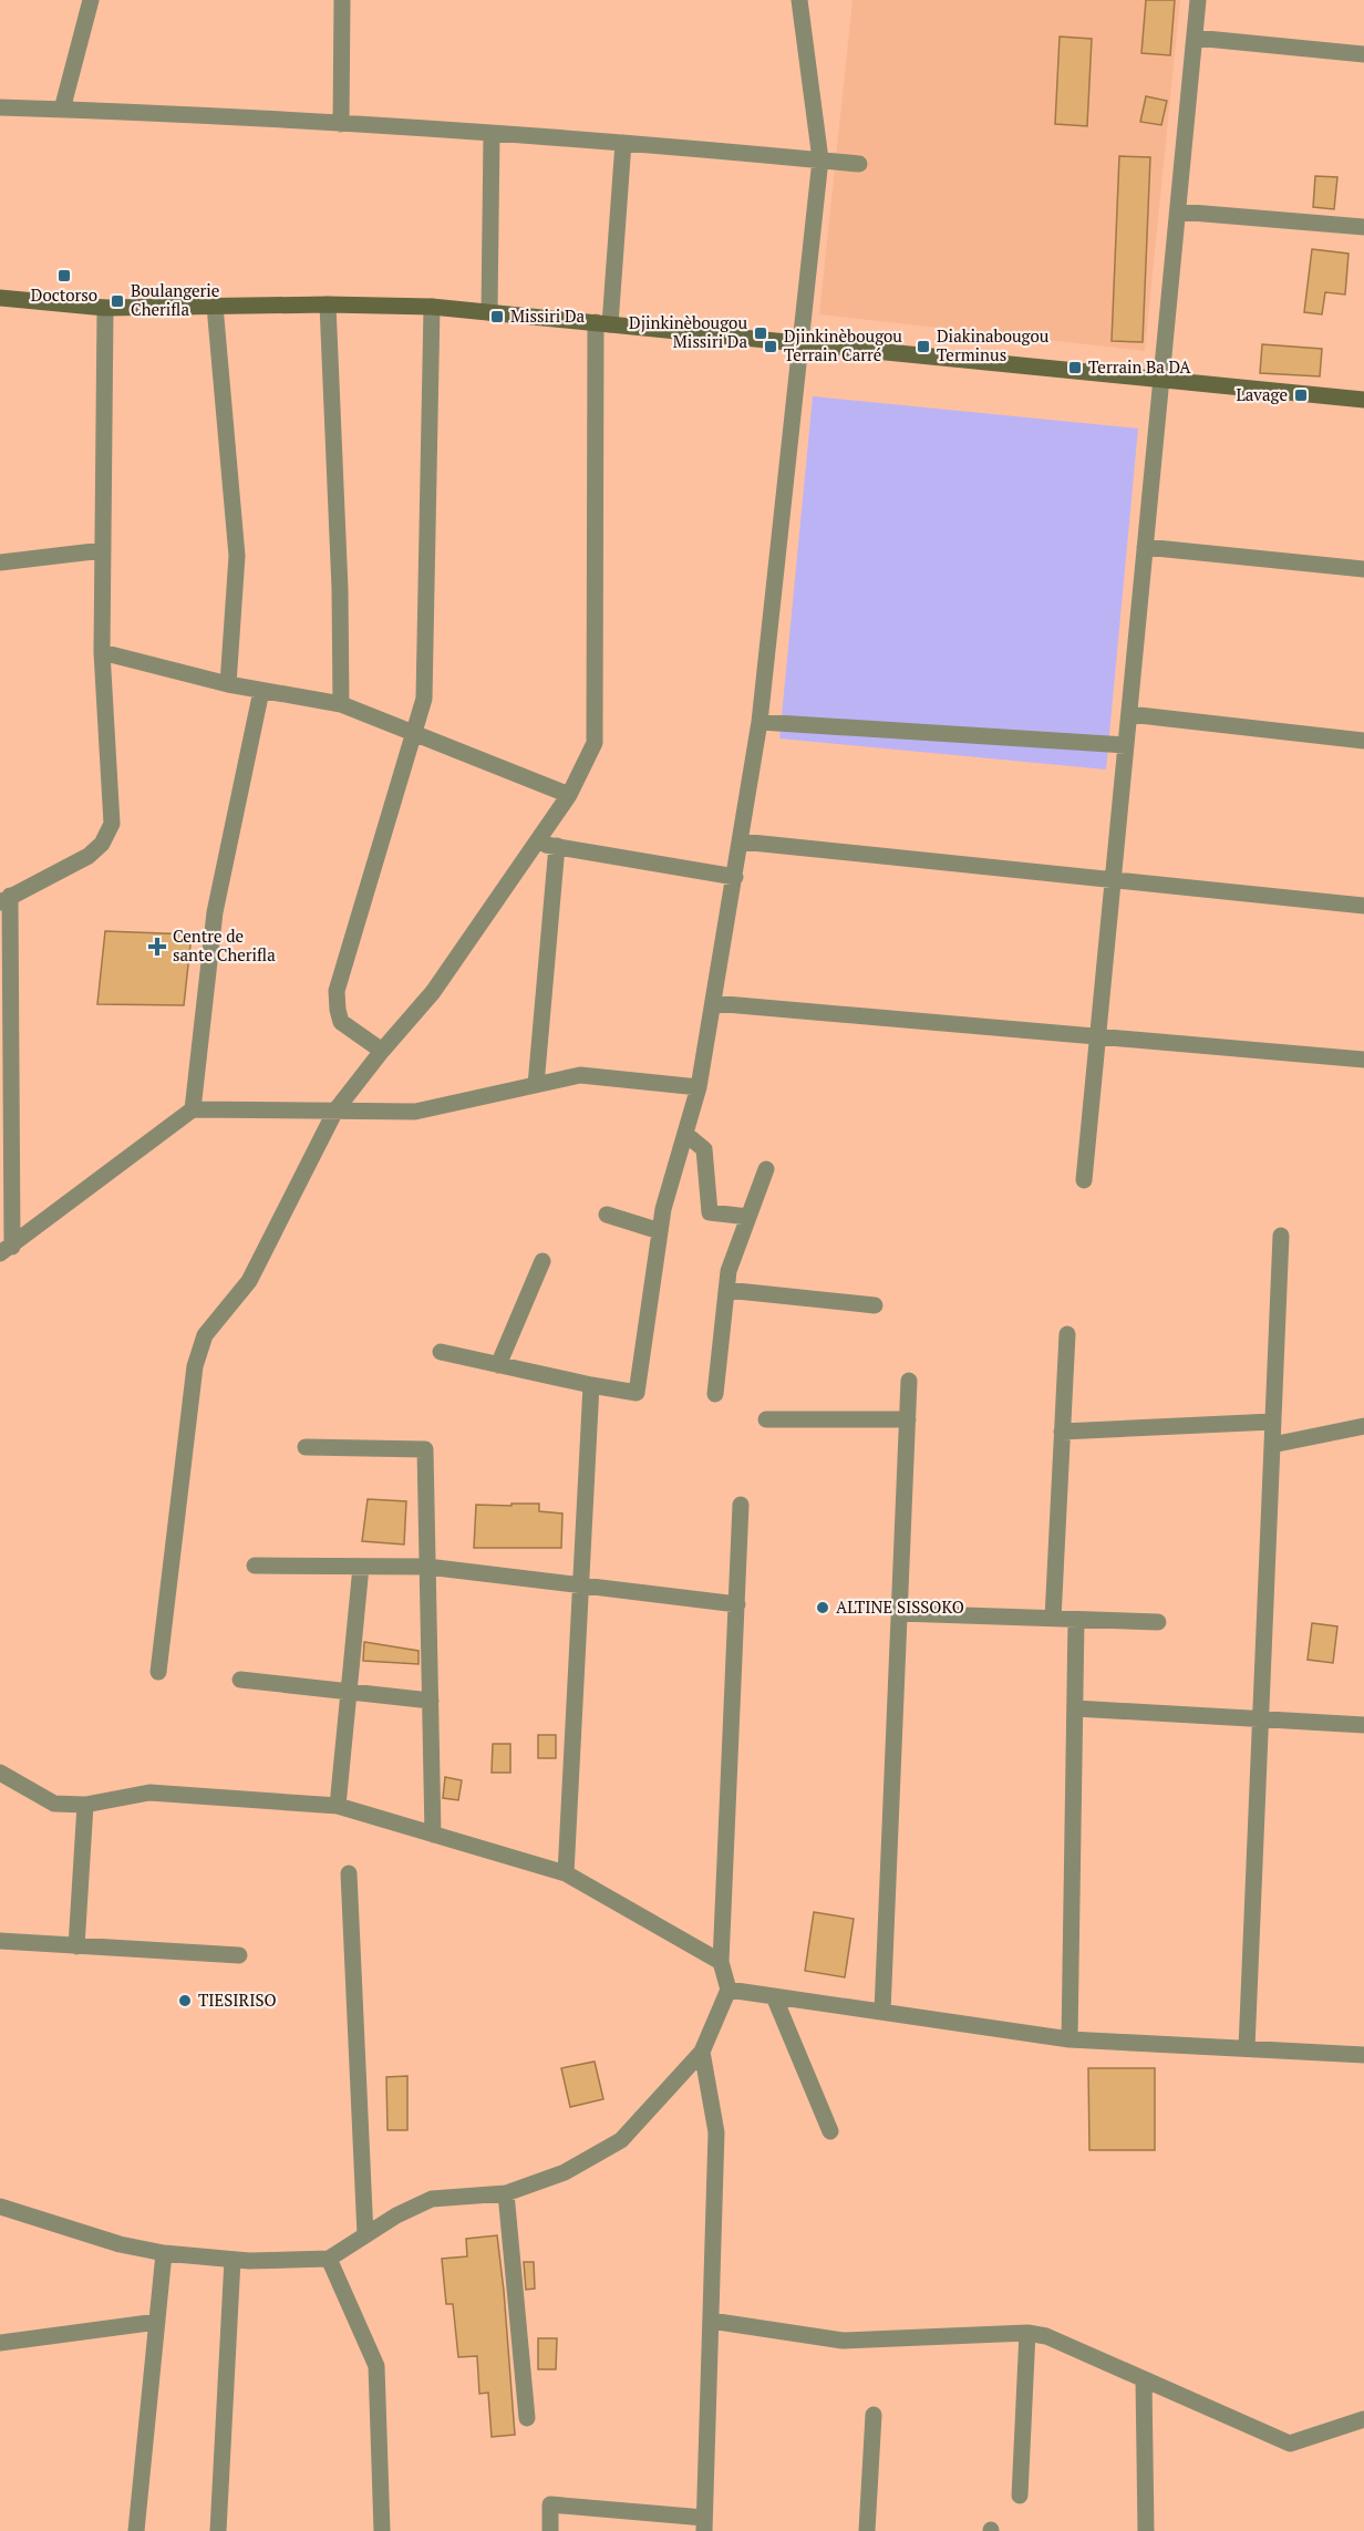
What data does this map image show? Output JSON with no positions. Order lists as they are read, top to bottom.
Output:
{
  "places": {
    "transit": [
      "Doctorso",
      "Boulangerie Cherifla",
      "Missiri Da",
      "Djinkinèbougou Missiri Da",
      "Djinkinèbougou Terrain Carré",
      "Diakinabougou Terminus",
      "Terrain Ba DA",
      "Lavage"
    ],
    "health": ["Centre de sante Cherifla"],
    "other": ["ALTINE SISSOKO", "TIESIRISO"]
  }
}
